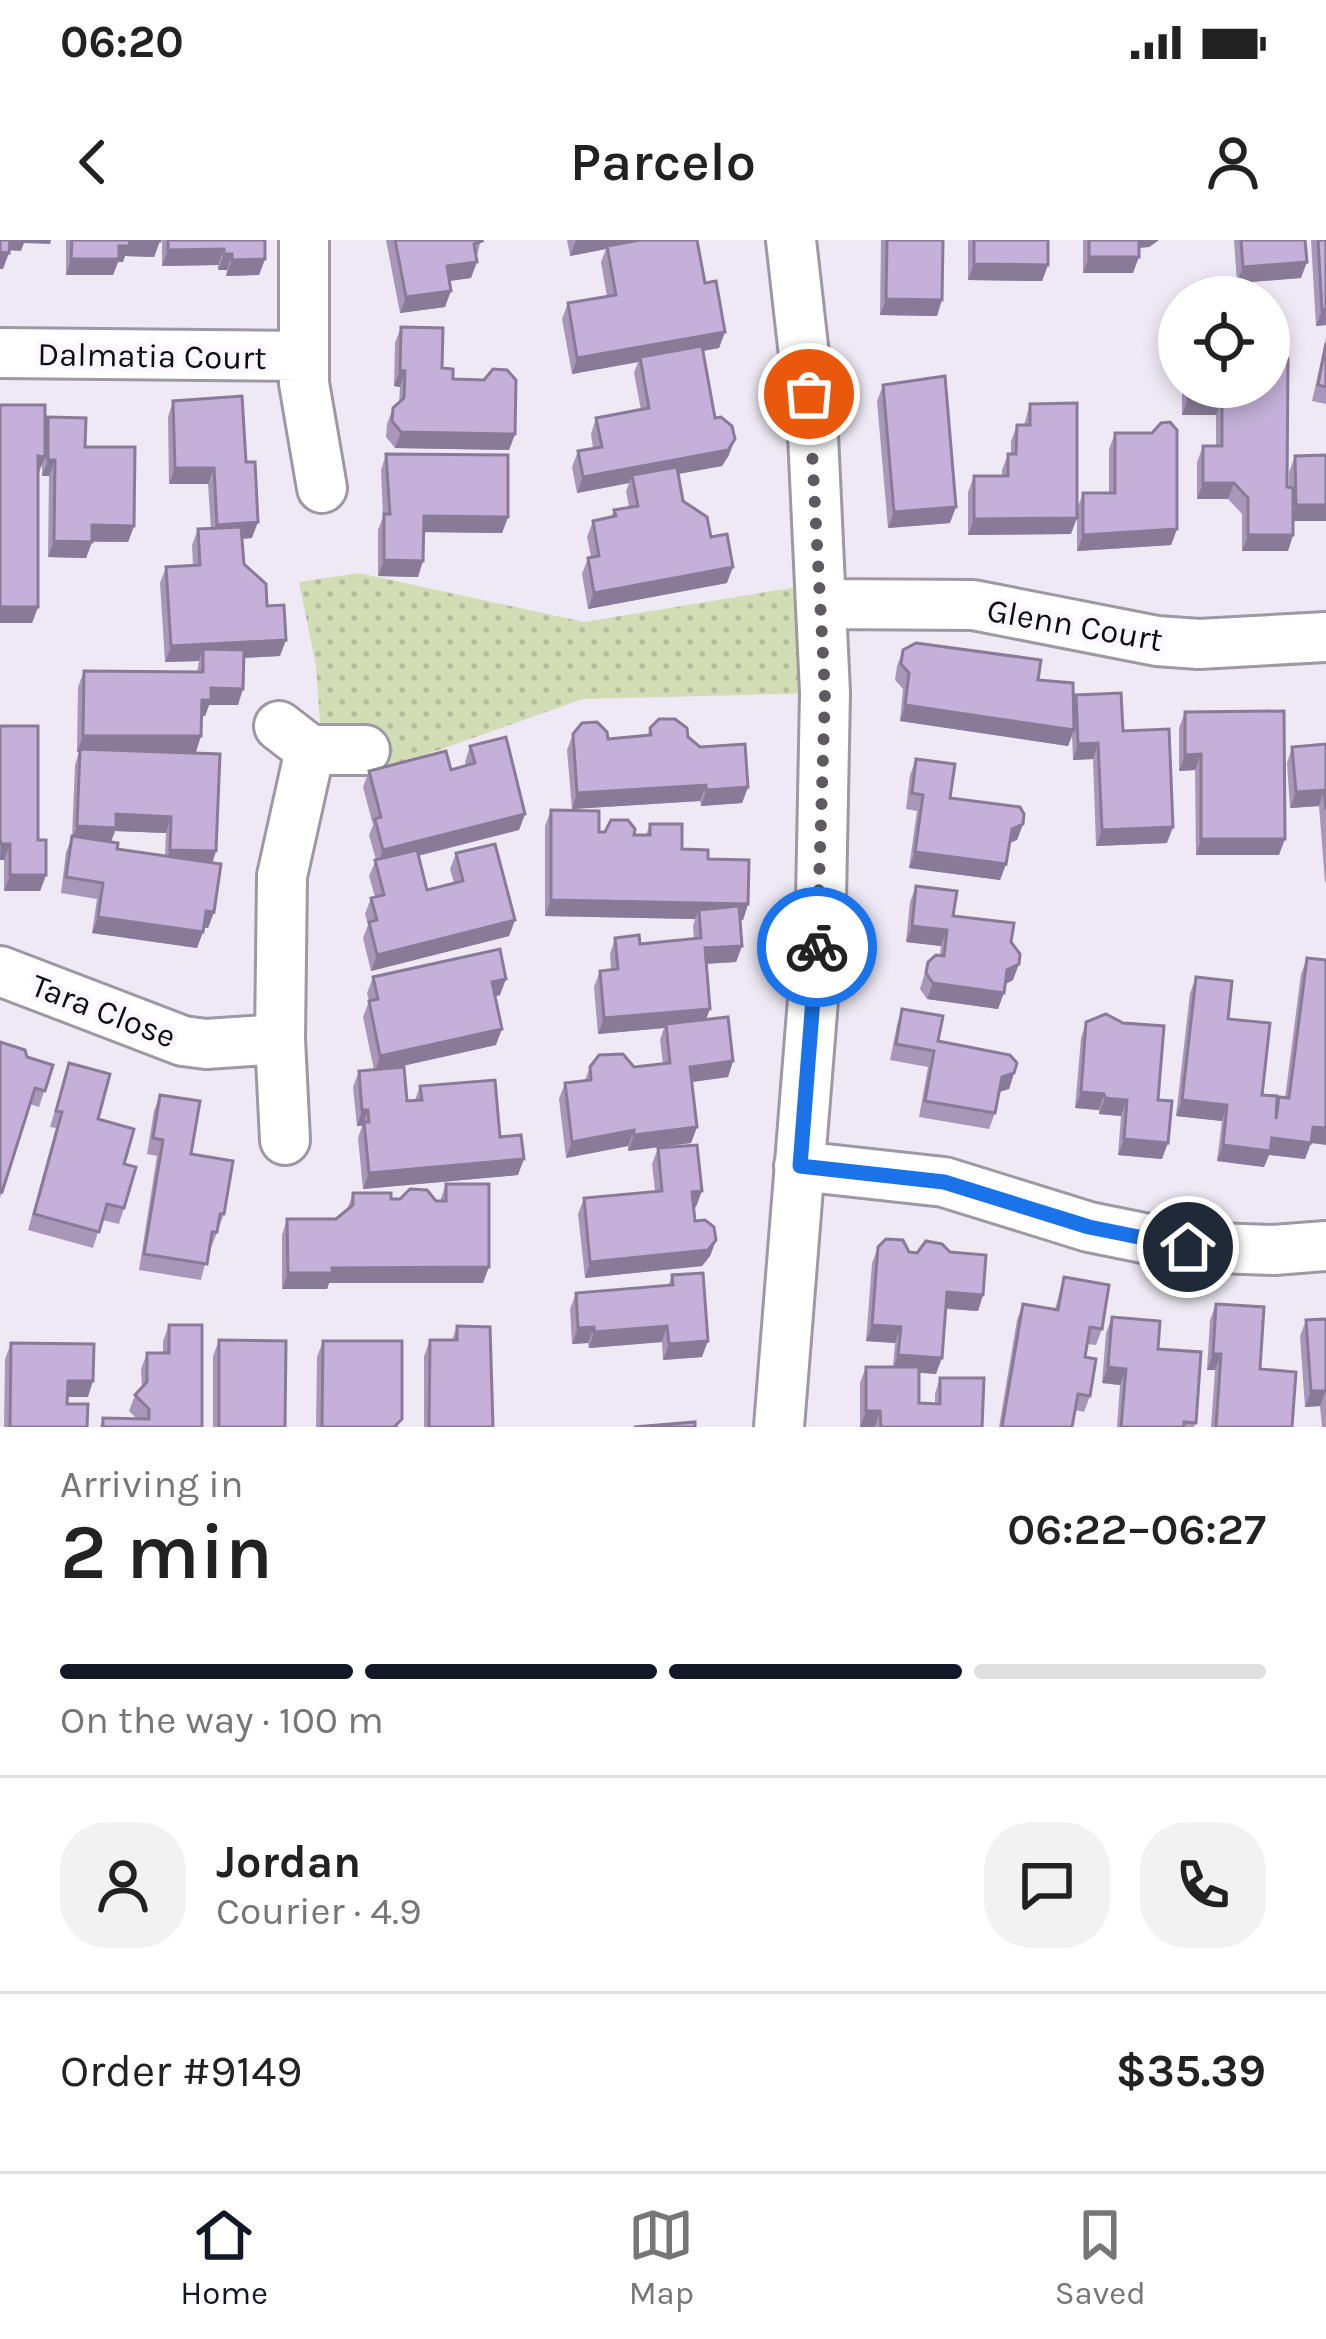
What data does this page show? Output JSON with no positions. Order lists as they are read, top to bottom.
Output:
{
  "streets": {
    "street": ["Dalmatia Court", "Glenn Court", "Tara Close"]
  },
  "page": {
    "status": "06:20",
    "header": "Parcelo",
    "heading": ["2 min", "Arriving in", "06:22–06:27"],
    "panel": [
      "Jordan",
      "Courier · 4.9",
      "Order #9149",
      "$35.39"
    ],
    "bar": "On the way · 100 m",
    "tabs": ["Home", "Map", "Saved"]
  }
}
